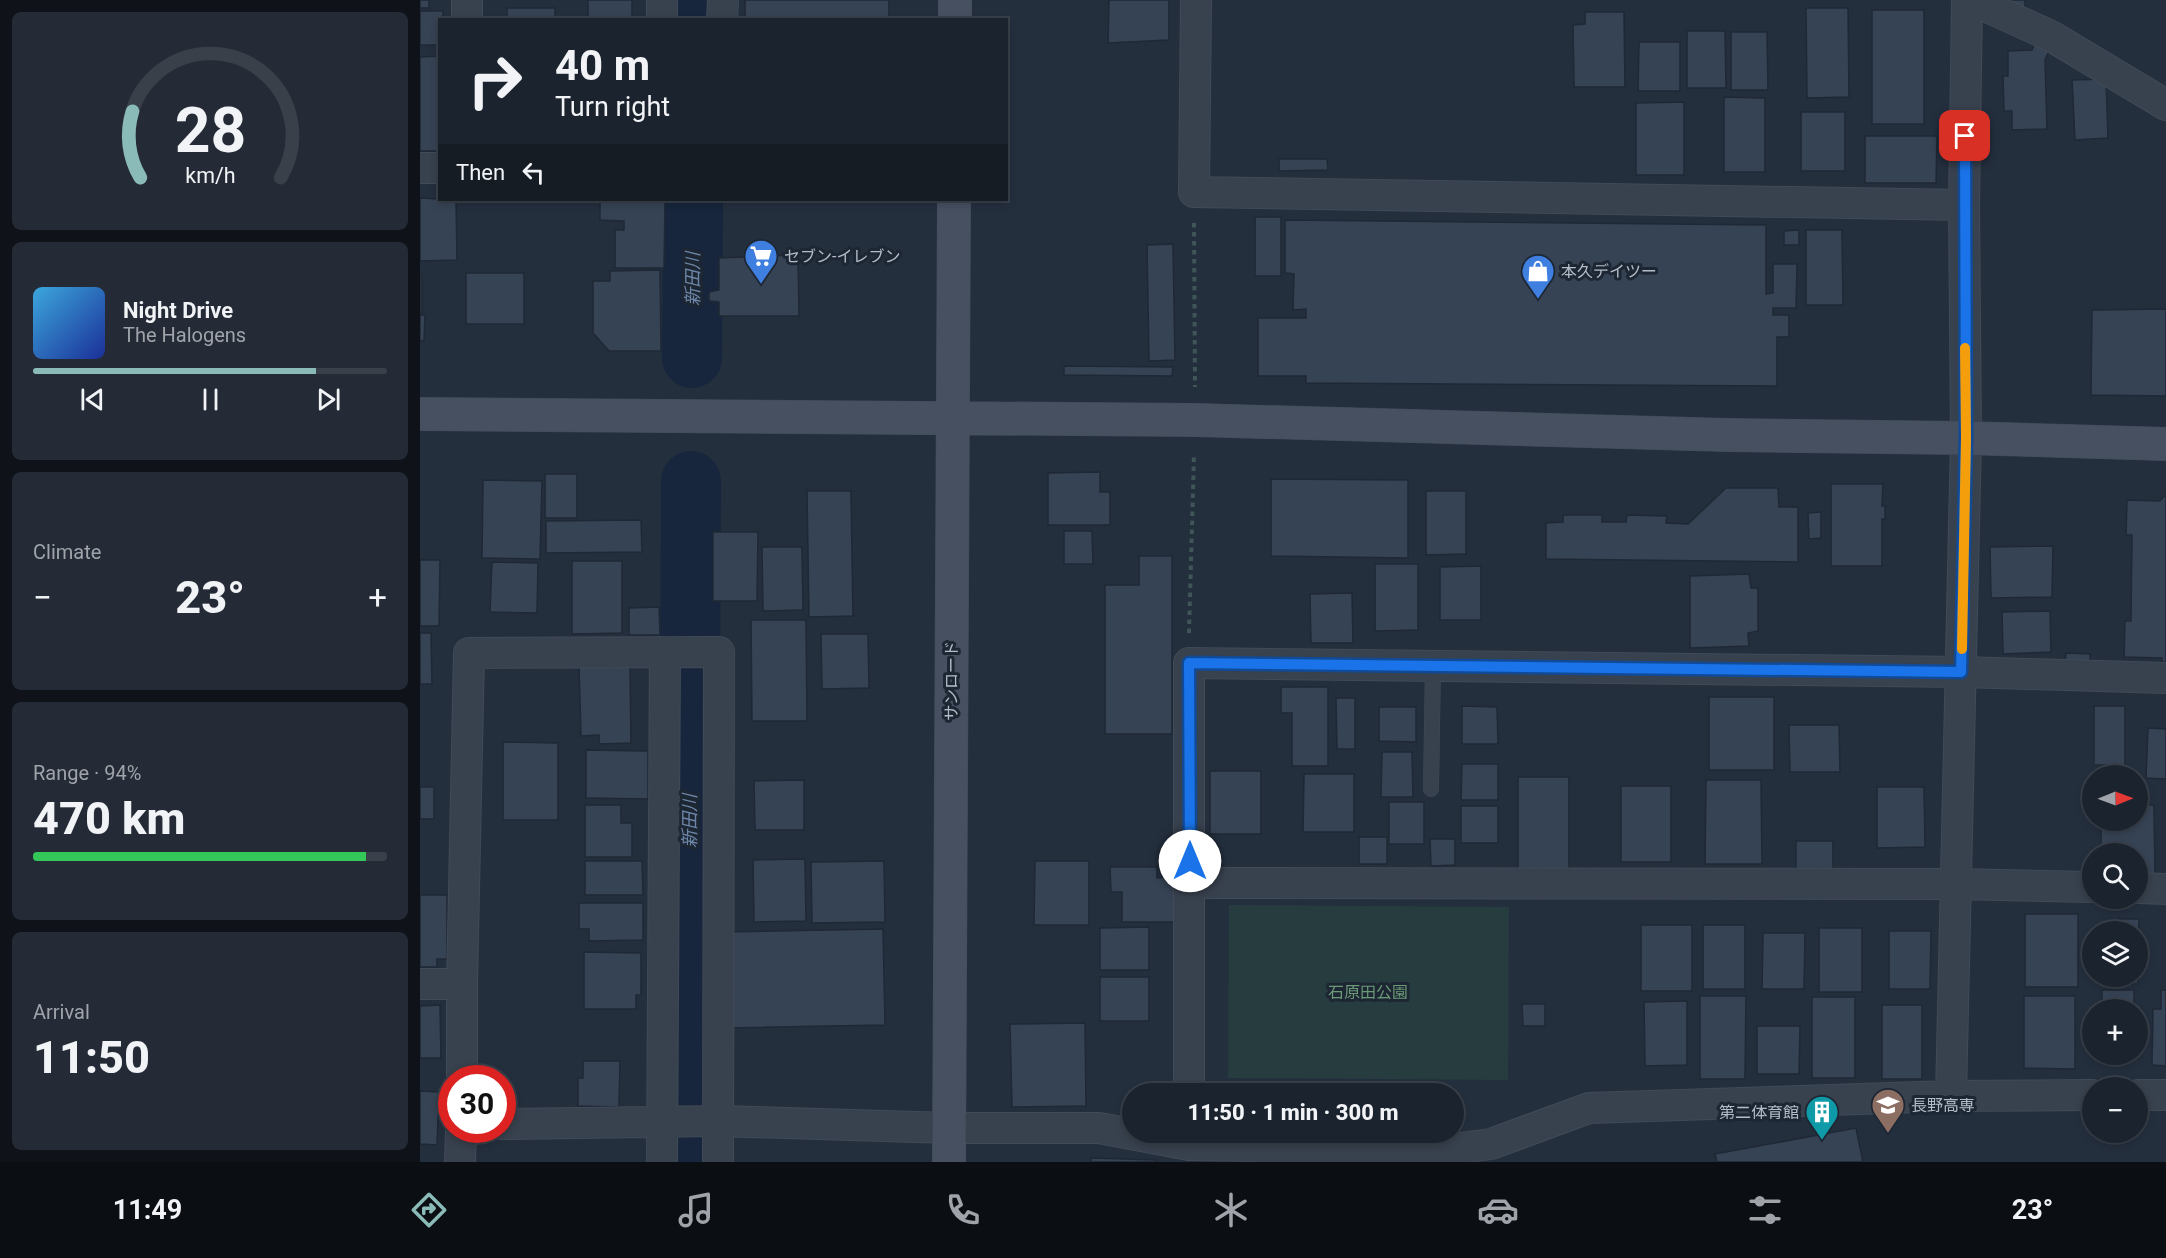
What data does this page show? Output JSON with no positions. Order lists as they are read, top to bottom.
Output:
{
  "streets": {
    "street": ["サンロード"]
  },
  "water": ["新田川"],
  "parks": ["石原田公園"],
  "places": {
    "supermarket": ["セブン-イレブン"],
    "shop": ["本久デイツー"],
    "school or university": ["長野高専"],
    "building": ["第二体育館"]
  },
  "north": "right",
  "page": {
    "turn": ["40 m", "Turn right"],
    "then": "Then",
    "song": ["Night Drive", "The Halogens"],
    "tile": [
      "Climate",
      ["Range · 94%", "470 km"],
      ["Arrival", "11:50"]
    ],
    "heat": ["−", "23°", "+"],
    "map_buttons": ["+", "−"],
    "limit": "30",
    "trip": "11:50 · 1 min · 300 m",
    "tabs": ["11:49", "23°"],
    "gauge": ["28", "km/h"]
  }
}
